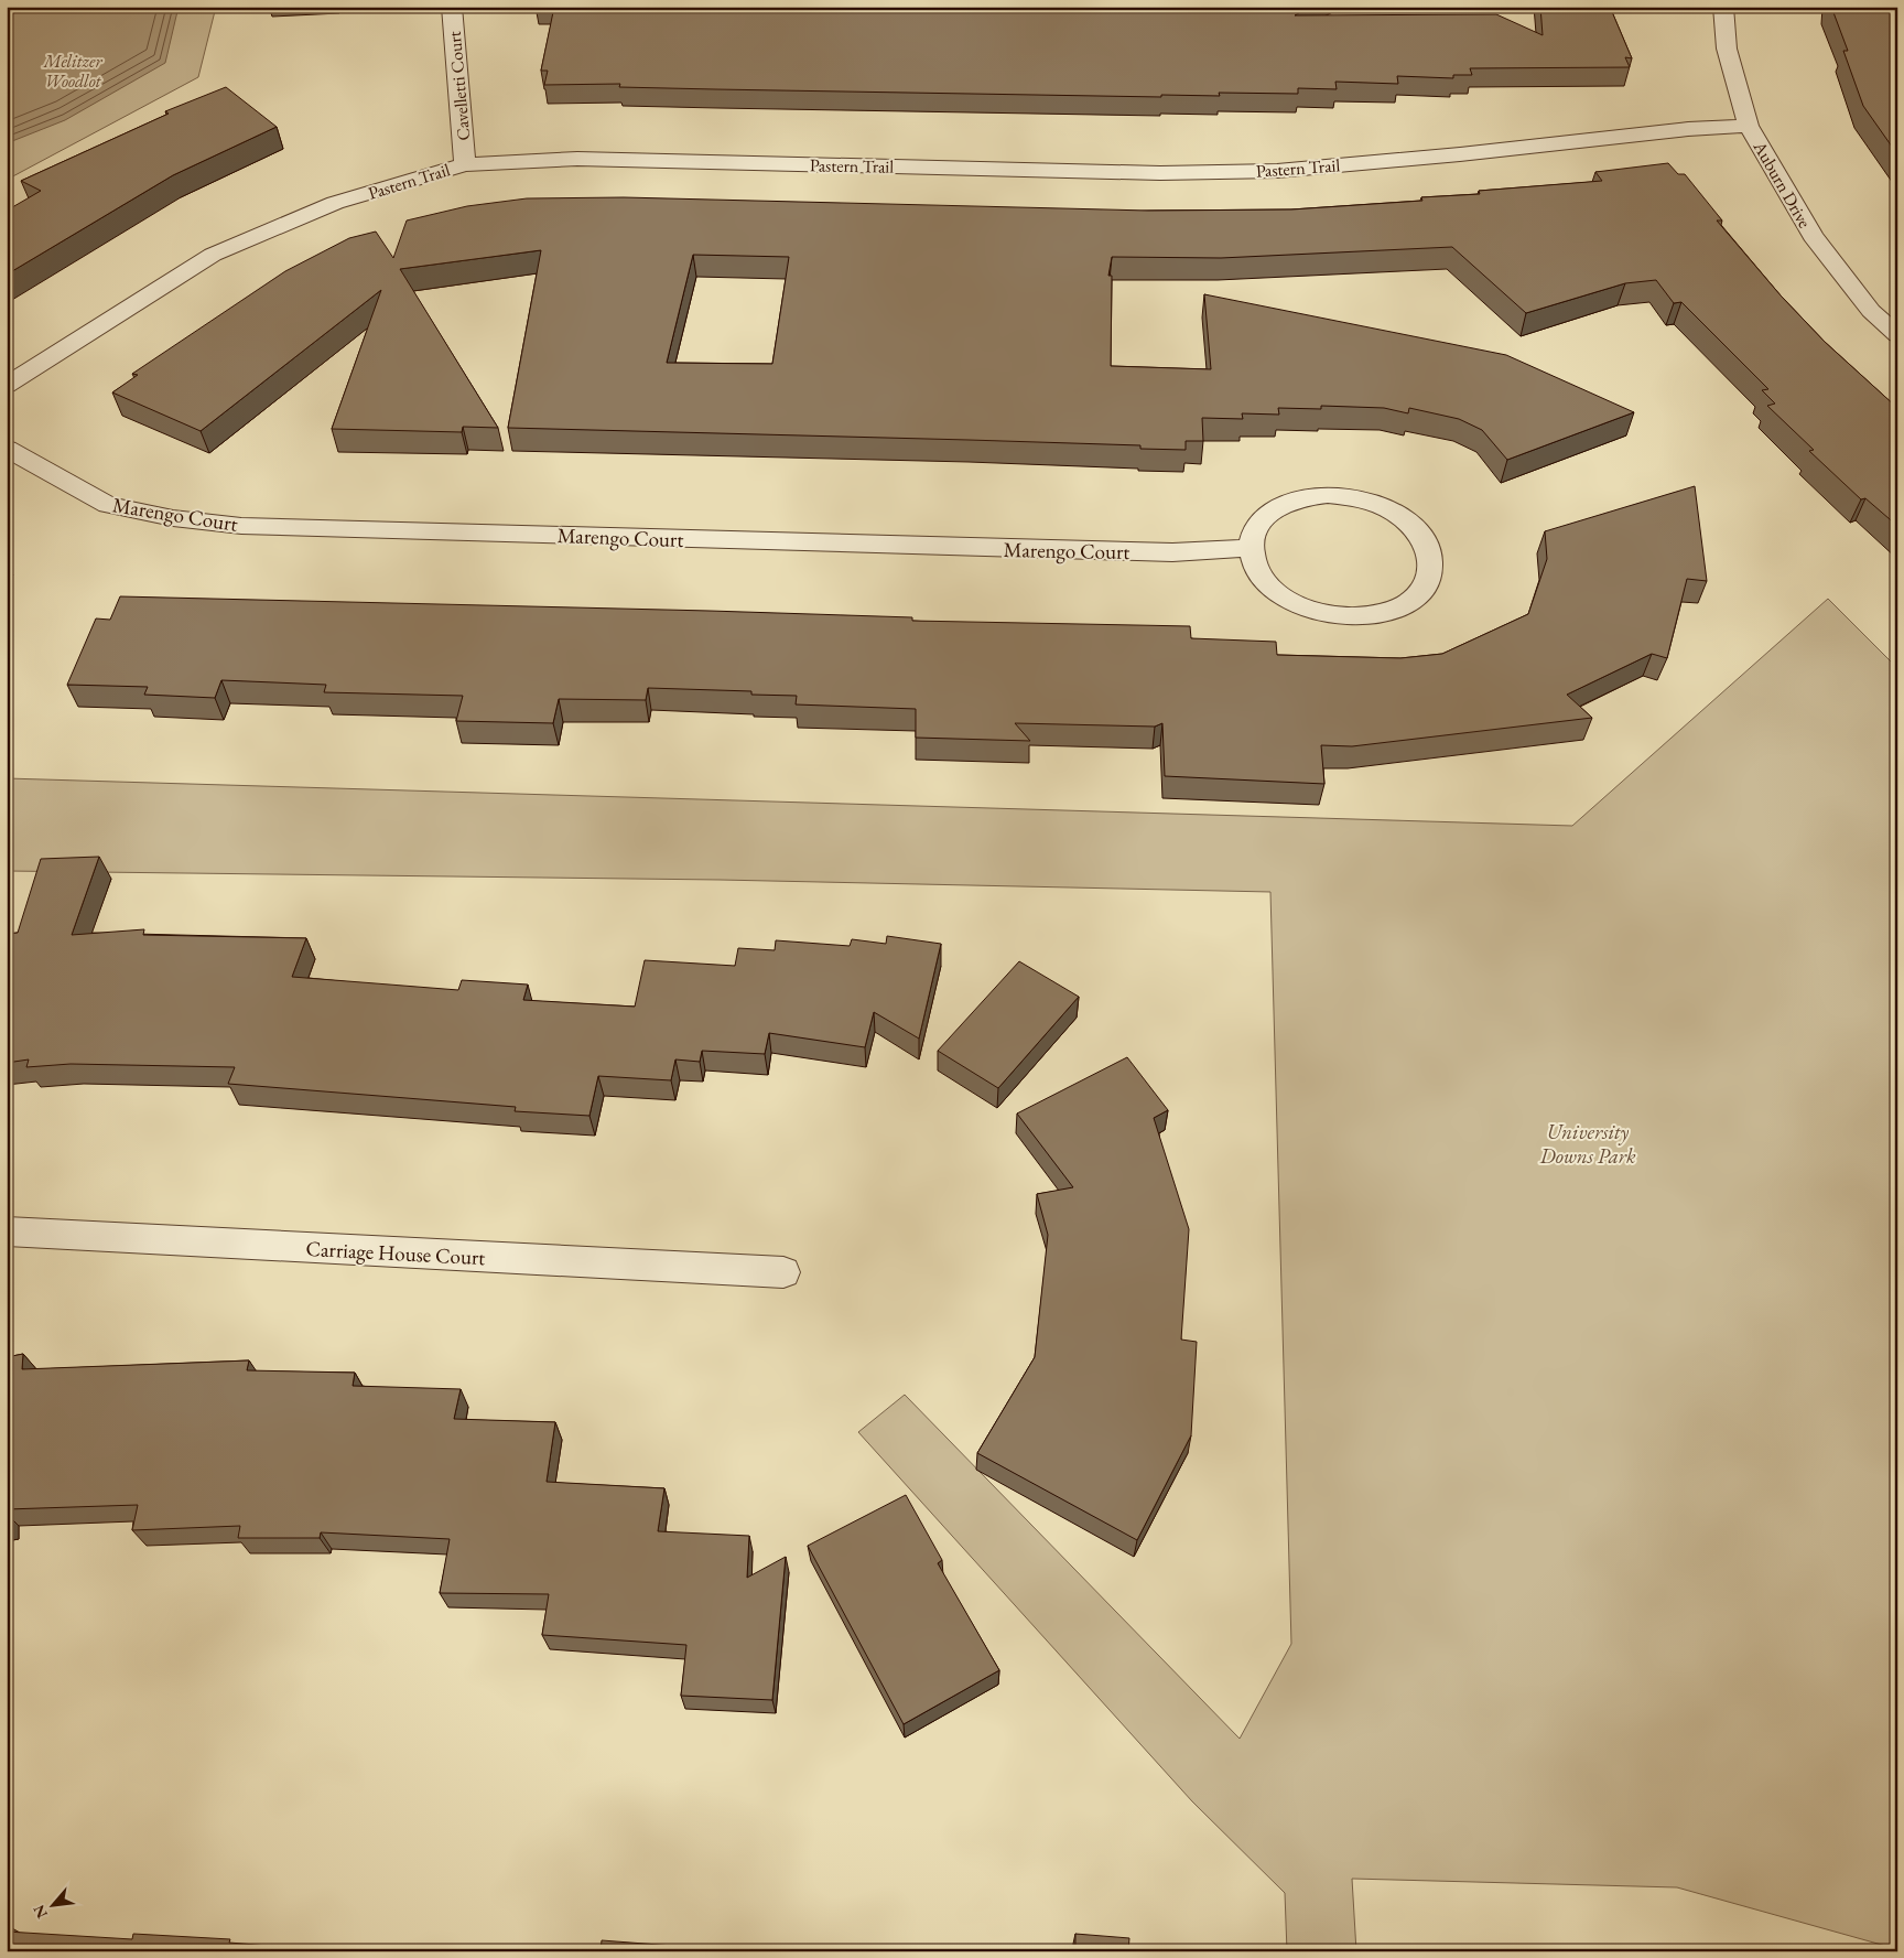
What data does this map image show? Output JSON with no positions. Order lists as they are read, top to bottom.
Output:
{
  "streets": {
    "street": [
      "Cavelletti Court",
      "Pastern Trail",
      "Auburn Drive",
      "Marengo Court",
      "Carriage House Court"
    ]
  },
  "crossings": [
    ["Cavelletti Court", "Pastern Trail"],
    ["Pastern Trail", "Auburn Drive"]
  ],
  "parks": ["Melitzer Woodlot", "University Downs Park"],
  "north": "bottom left"
}
